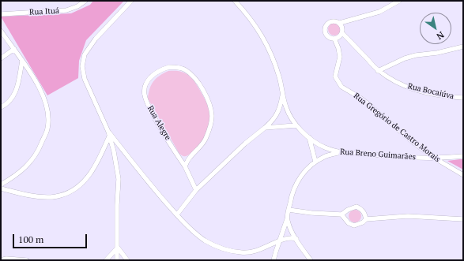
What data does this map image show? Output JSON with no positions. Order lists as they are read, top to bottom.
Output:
{
  "streets": {
    "street": [
      "Rua Ituá",
      "Rua Bocaiúva",
      "Rua Alegre",
      "Rua Gregório de Castro Morais",
      "Rua Breno Guimarães"
    ]
  },
  "crossings": [
    ["Rua Bocaiúva", "Rua Gregório de Castro Morais"],
    ["Rua Alegre", "Rua Breno Guimarães"],
    ["Rua Gregório de Castro Morais", "Rua Breno Guimarães"]
  ],
  "scale_bar": "100 m",
  "north": "bottom right"
}
